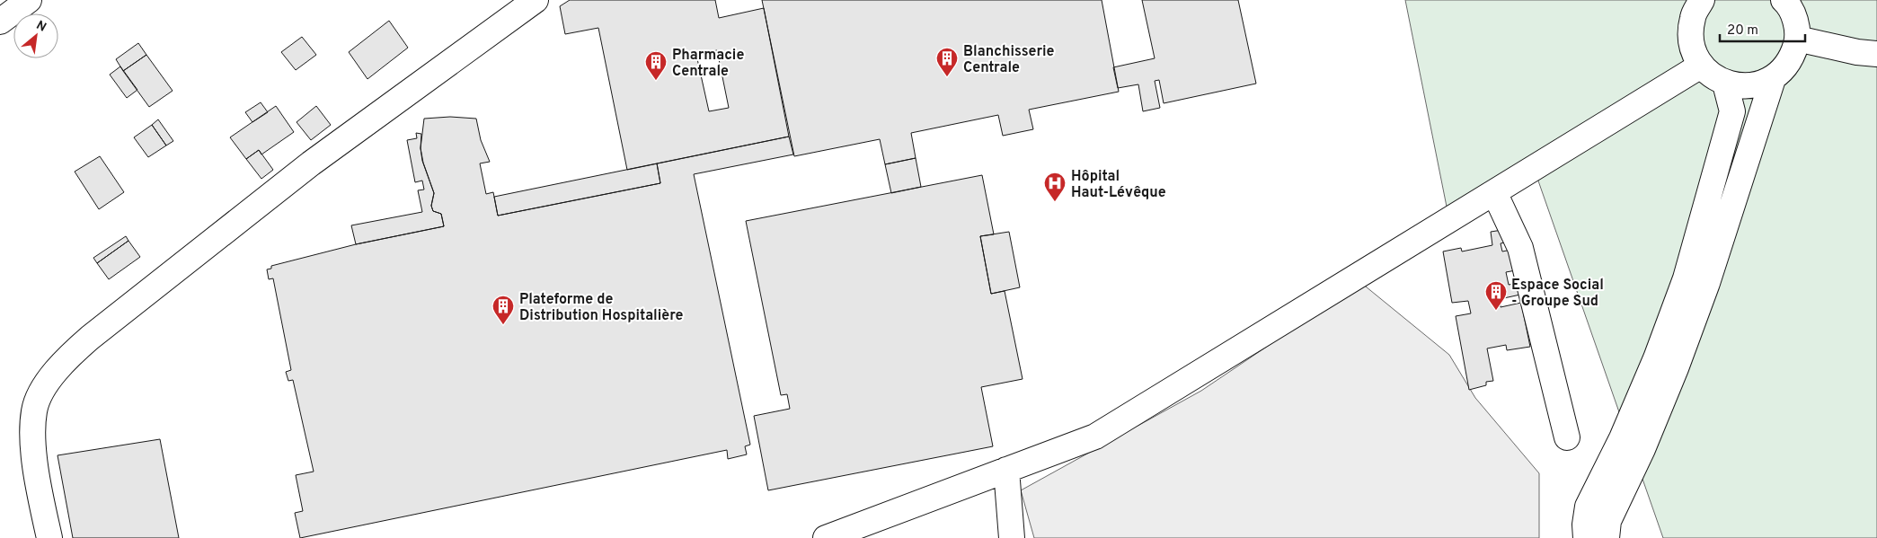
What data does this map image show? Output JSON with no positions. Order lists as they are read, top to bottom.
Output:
{
  "places": {
    "building": [
      "Blanchisserie Centrale",
      "Pharmacie Centrale",
      "Espace Social - Groupe Sud",
      "Plateforme de Distribution Hospitalière"
    ],
    "hospital": ["Hôpital Haut-Lévêque"]
  },
  "scale_bar": "20 m",
  "north": "top right"
}
